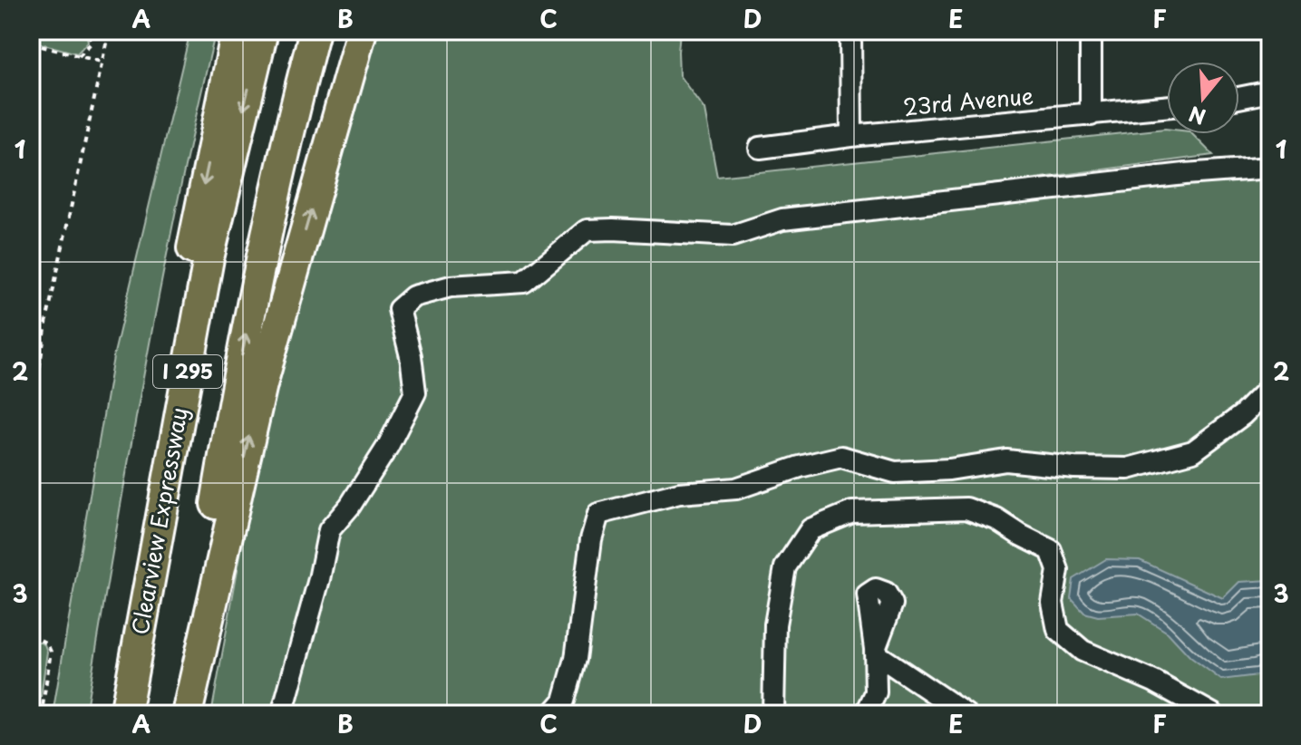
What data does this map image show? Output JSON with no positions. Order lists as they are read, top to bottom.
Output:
{
  "streets": {
    "highway": ["I 295", "Clearview Expressway"],
    "street": ["23rd Avenue"]
  },
  "north": "bottom",
  "grid": {
    "columns": [
      "A",
      "B",
      "C",
      "D",
      "E",
      "F"
    ],
    "rows": ["1", "2", "3"]
  }
}
